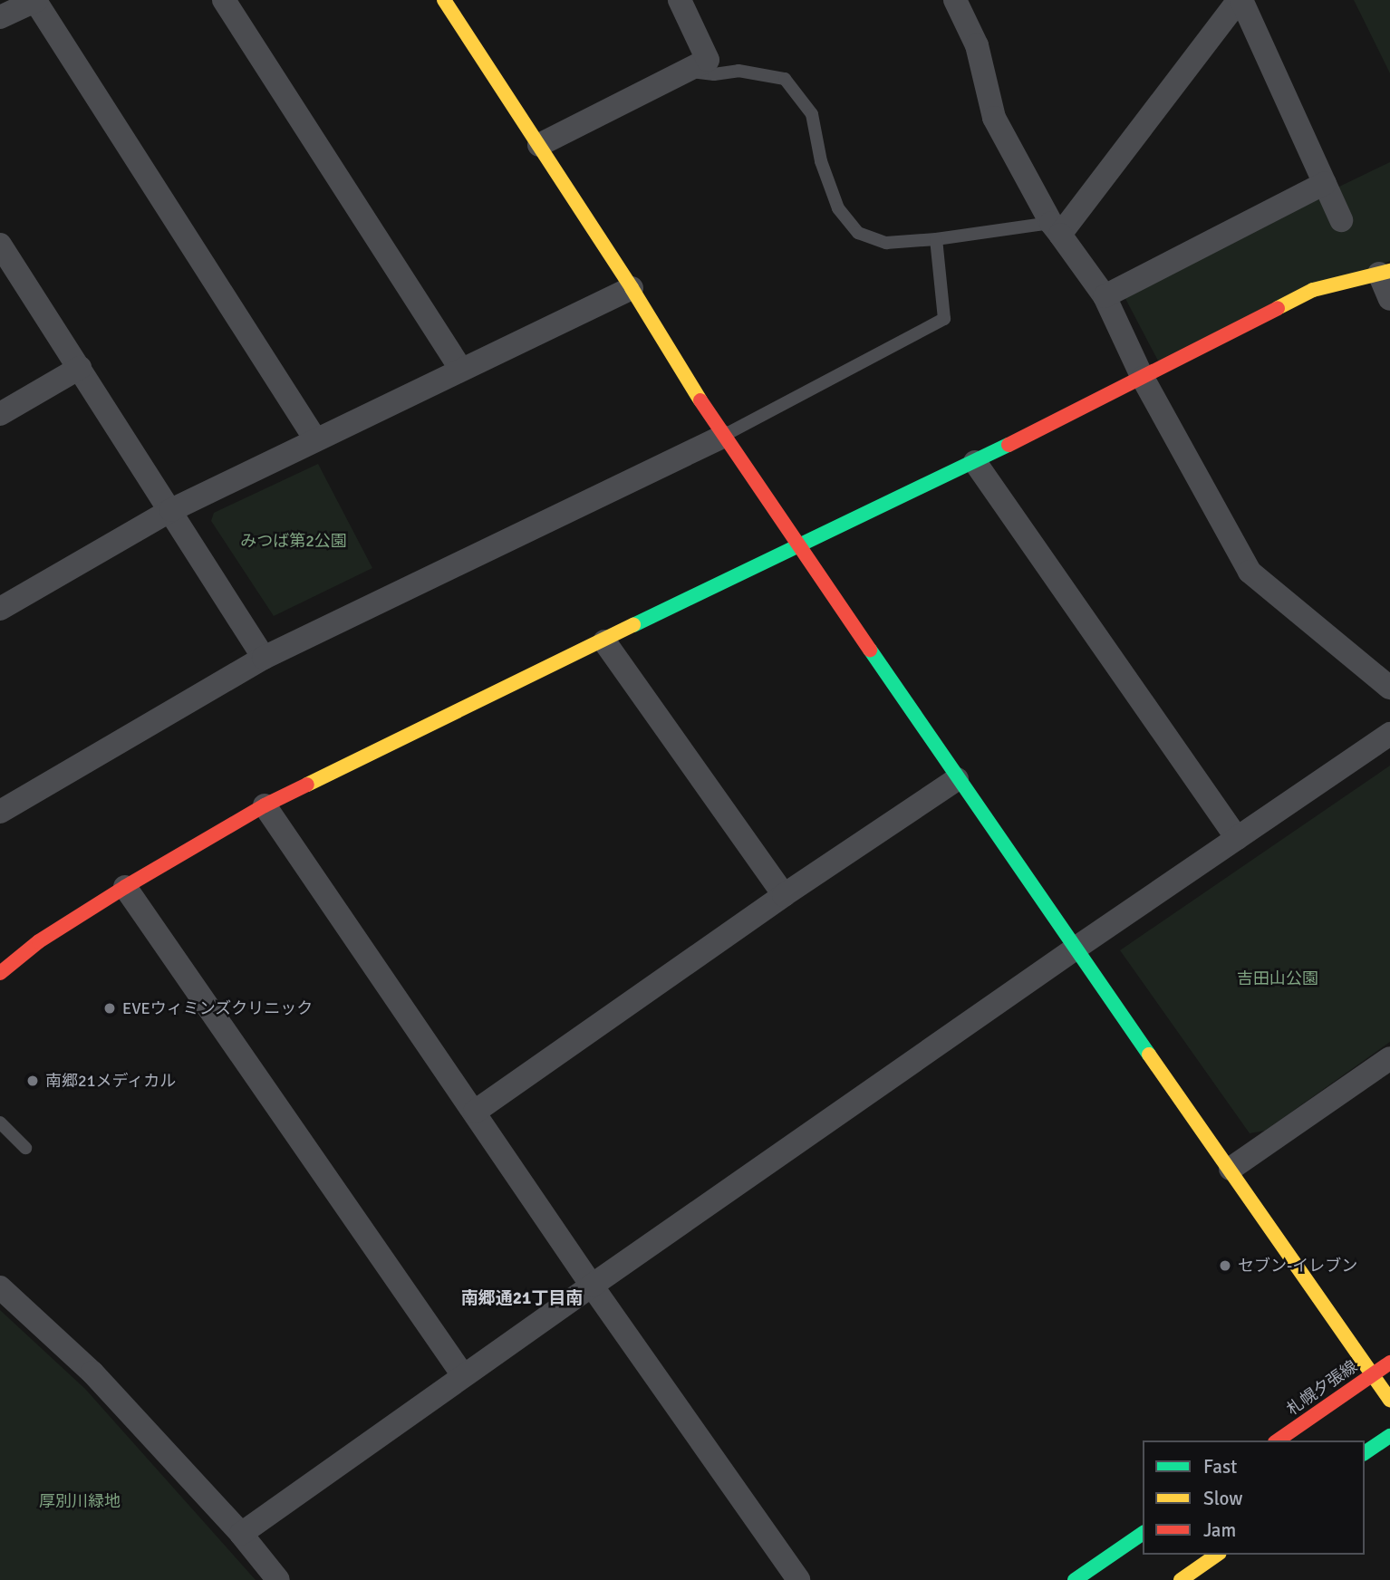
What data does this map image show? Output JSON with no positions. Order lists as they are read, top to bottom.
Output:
{
  "streets": {
    "street": ["札幌夕張線"]
  },
  "districts": ["南郷通21丁目南"],
  "parks": ["みつば第2公園", "吉田山公園", "厚別川緑地"],
  "places": ["EVEウィミンズクリニック", "南郷21メディカル", "セブン-イレブン"],
  "legend": ["Fast", "Slow", "Jam"]
}
